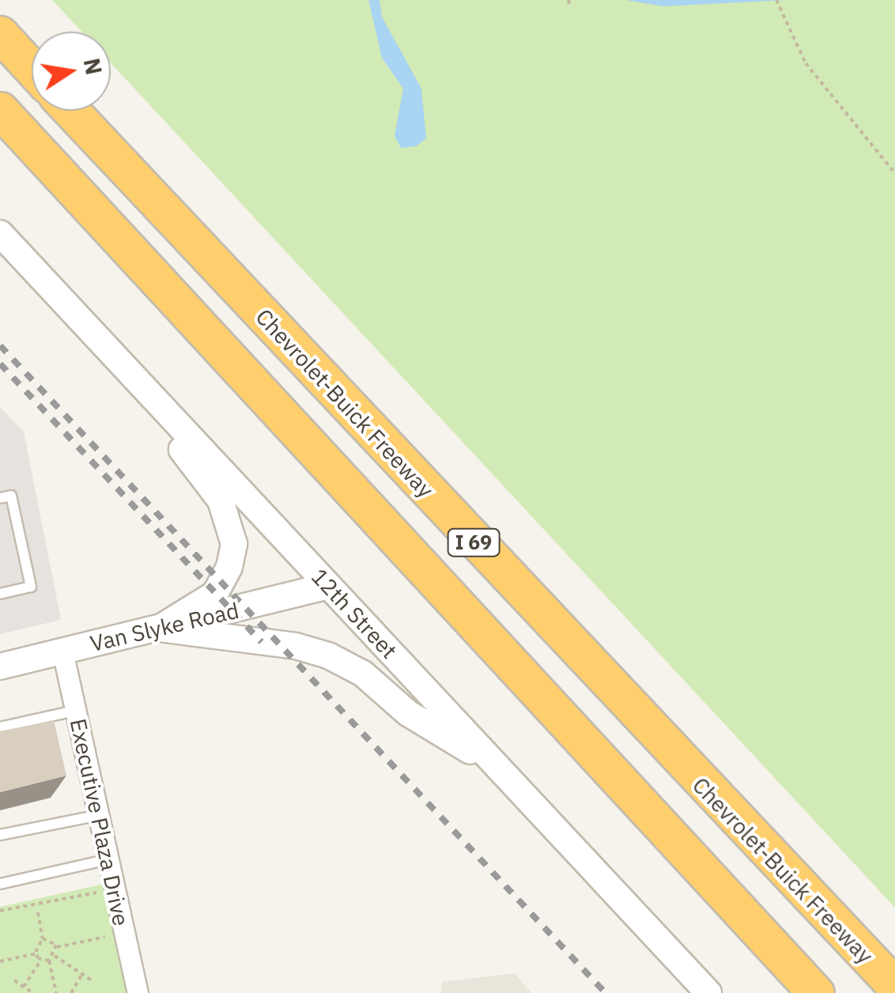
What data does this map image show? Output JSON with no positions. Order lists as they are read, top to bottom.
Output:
{
  "streets": {
    "highway": ["Chevrolet-Buick Freeway", "I 69"],
    "street": ["12th Street", "Van Slyke Road", "Executive Plaza Drive"]
  },
  "crossings": [
    ["12th Street", "Van Slyke Road"],
    ["Van Slyke Road", "Executive Plaza Drive"]
  ],
  "north": "right"
}
